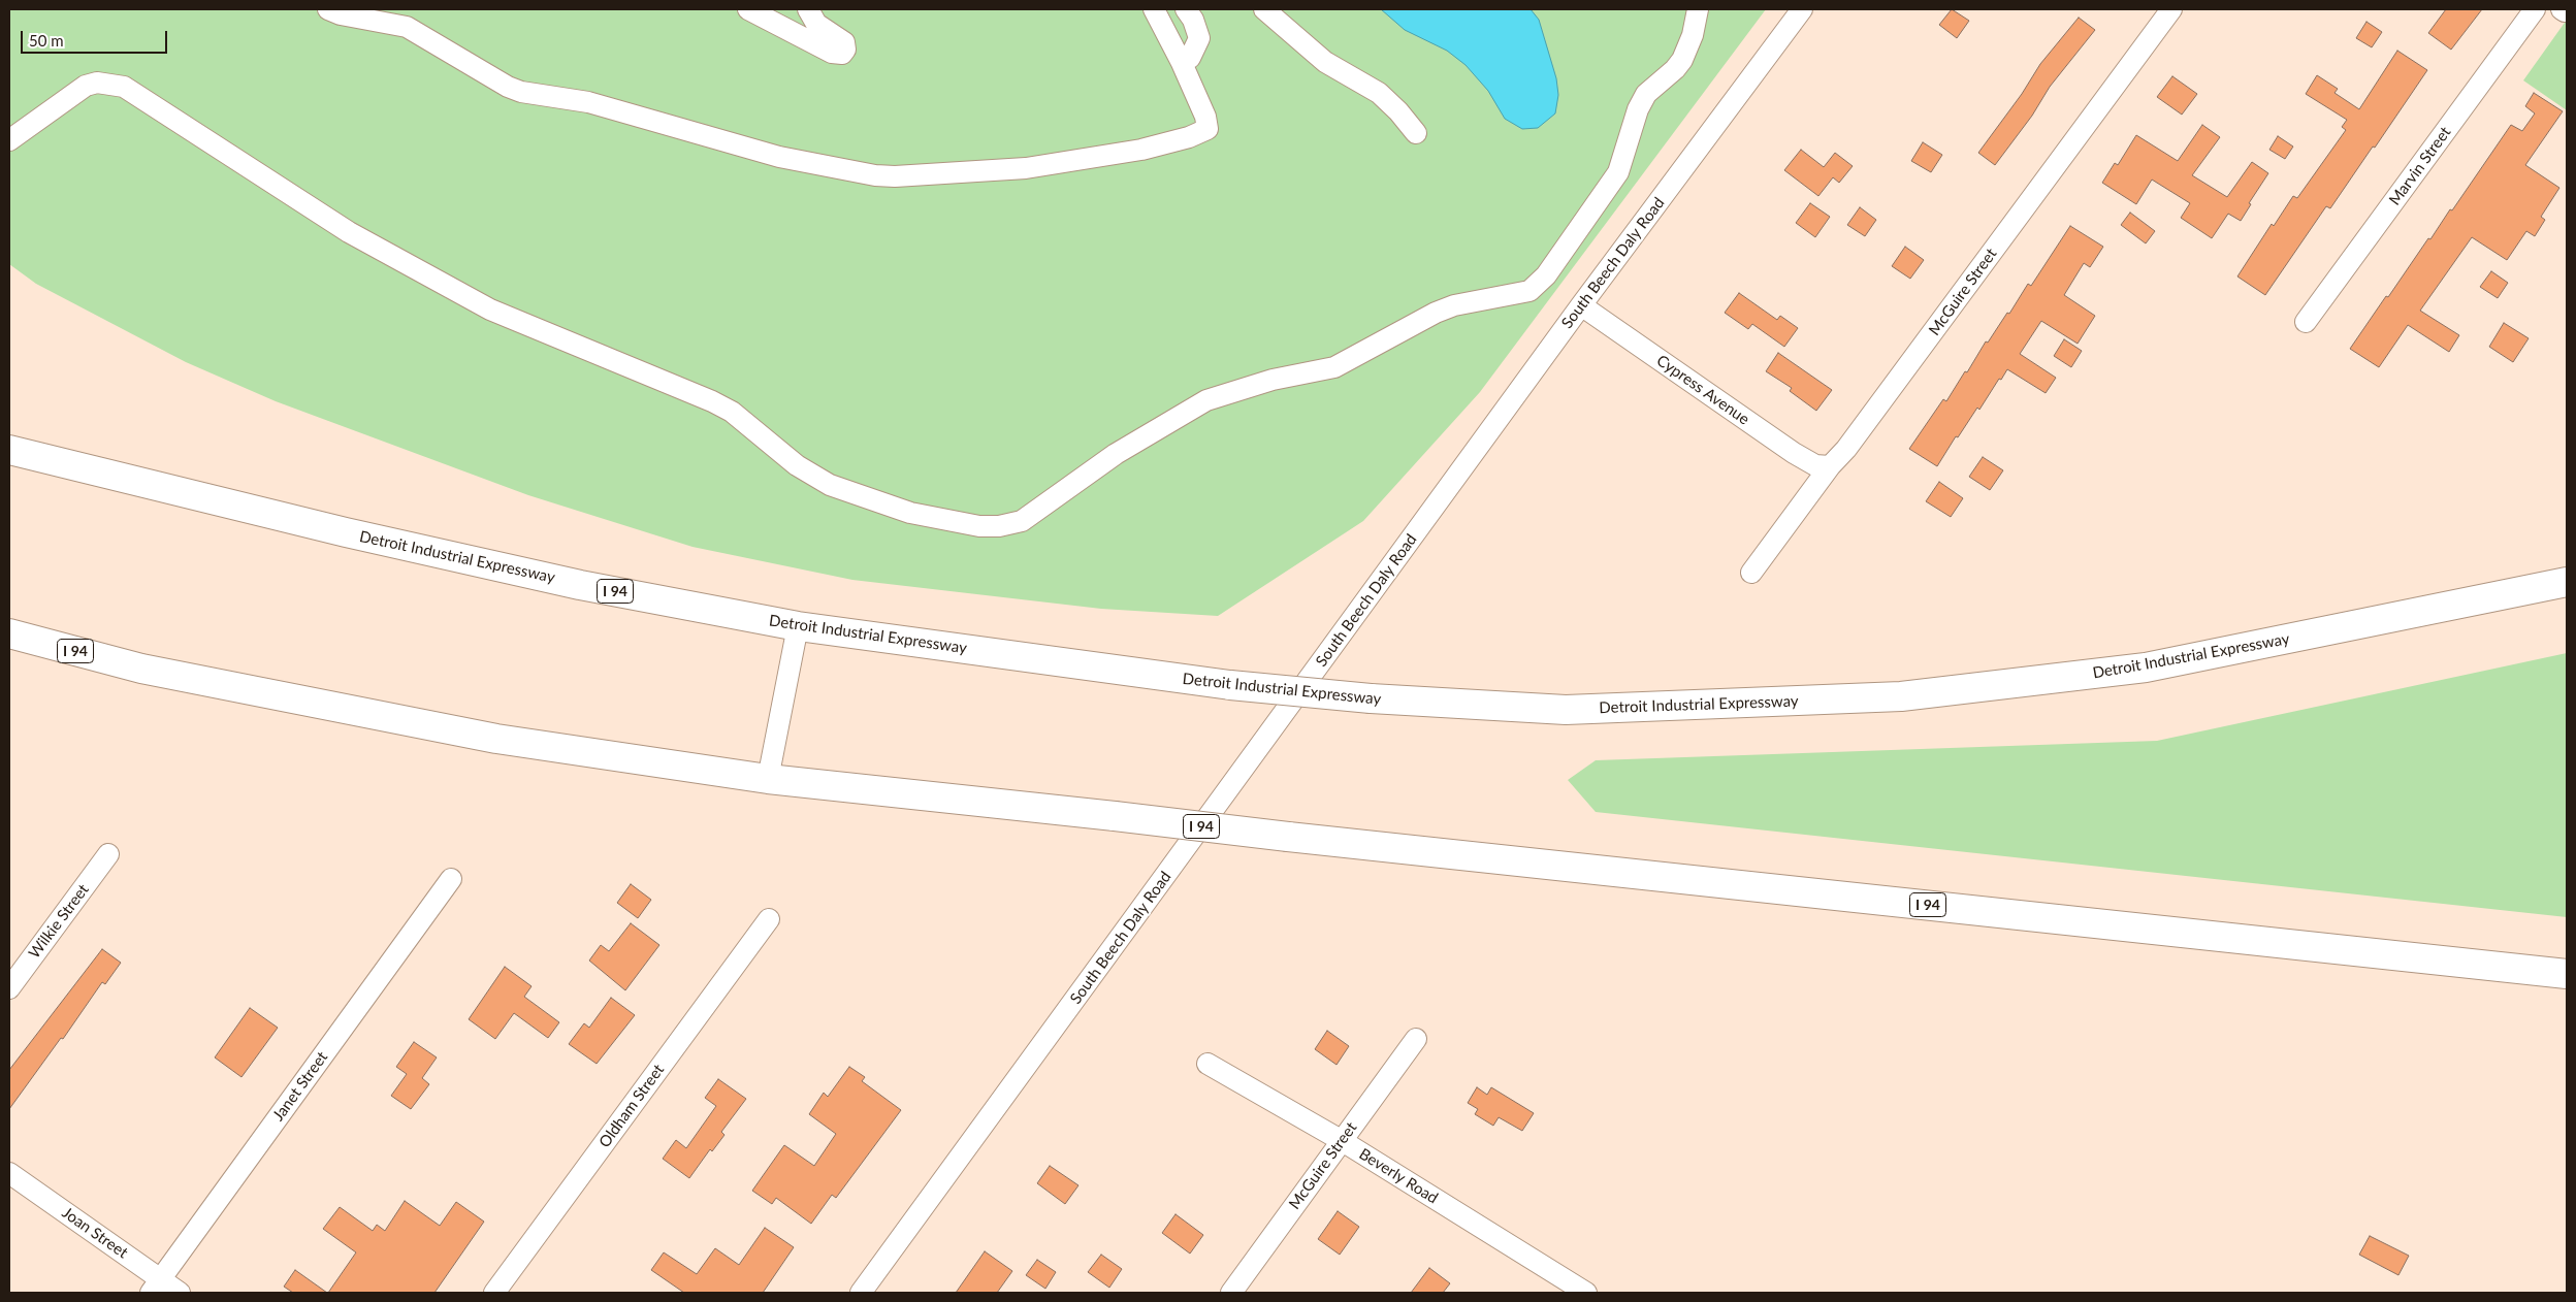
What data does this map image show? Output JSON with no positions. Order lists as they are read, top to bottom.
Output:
{
  "streets": {
    "highway": ["Detroit Industrial Expressway", "I 94"],
    "street": [
      "Marvin Street",
      "South Beech Daly Road",
      "McGuire Street",
      "Cypress Avenue",
      "Wilkie Street",
      "Janet Street",
      "Oldham Street",
      "Beverly Road",
      "Joan Street"
    ]
  },
  "crossings": [
    ["South Beech Daly Road", "Cypress Avenue"],
    ["McGuire Street", "Cypress Avenue"],
    ["McGuire Street", "Beverly Road"],
    ["Janet Street", "Joan Street"]
  ],
  "scale_bar": "50 m"
}
